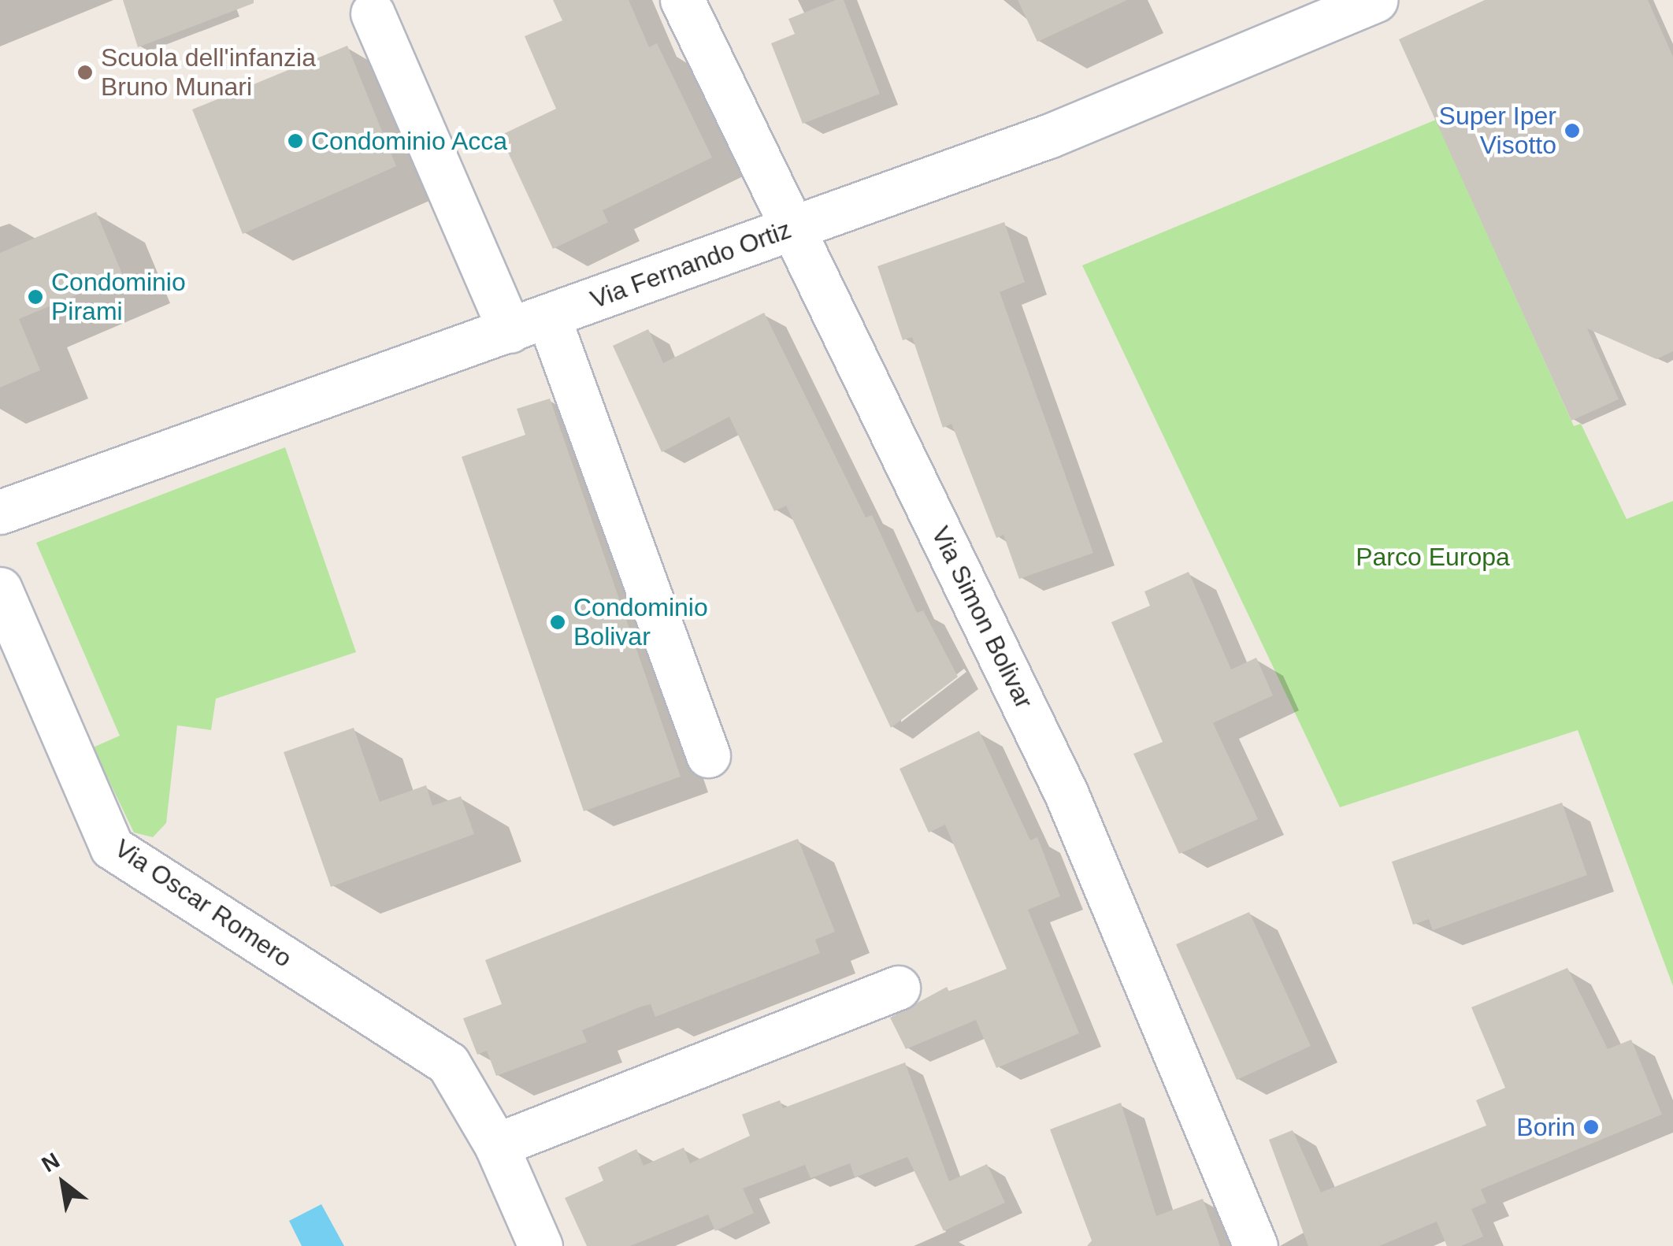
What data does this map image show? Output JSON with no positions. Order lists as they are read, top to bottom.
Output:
{
  "streets": {
    "street": ["Via Fernando Ortiz", "Via Simon Bolivar", "Via Oscar Romero"]
  },
  "crossings": [
    ["Via Fernando Ortiz", "Via Simon Bolivar"]
  ],
  "parks": ["Parco Europa"],
  "places": [
    "Scuola dell'infanzia Bruno Munari",
    "Super Iper Visotto",
    "Condominio Acca",
    "Condominio Pirami",
    "Condominio Bolivar",
    "Borin"
  ],
  "north": "top left"
}
